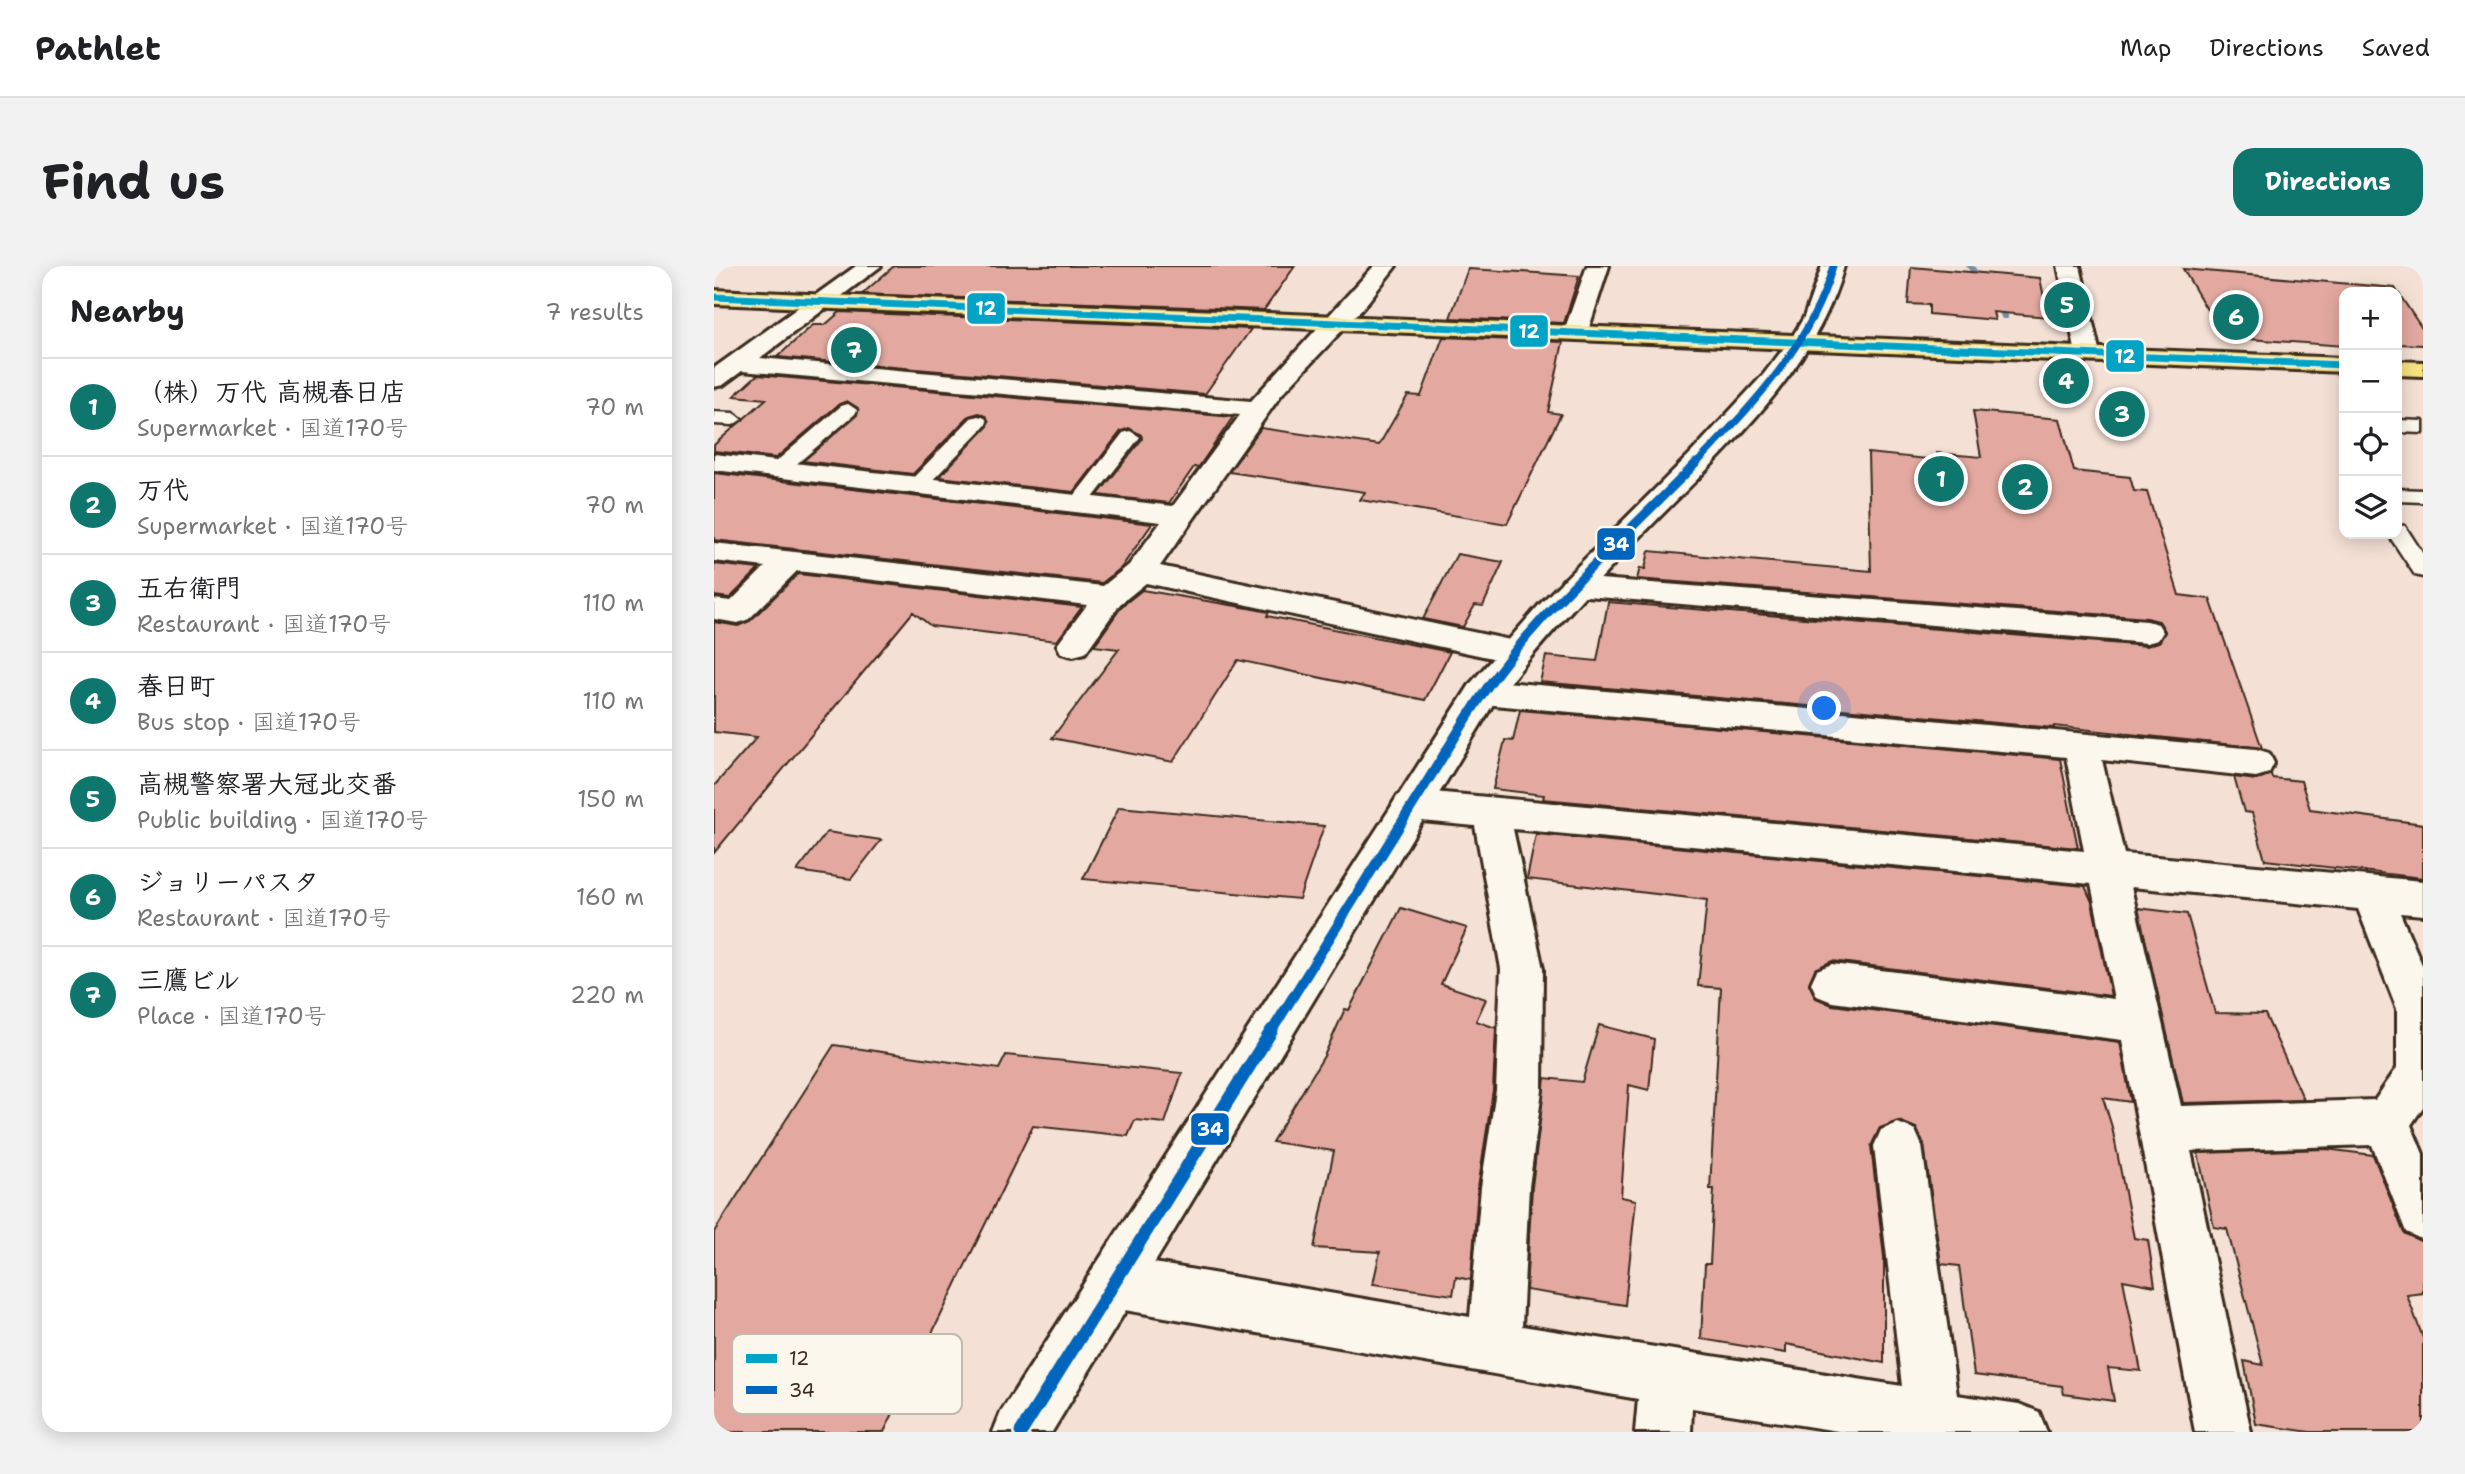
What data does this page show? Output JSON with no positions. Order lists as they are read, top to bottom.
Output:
{
  "lines": ["transit line 34", "transit line 12"],
  "legend": ["12", "34"],
  "page": {
    "header": "Pathlet",
    "nav": ["Map", "Directions", "Saved"],
    "buttons": "Directions",
    "title": "Find us",
    "heading": ["Nearby", "7 results"],
    "pins": [
      "5",
      "6",
      "7",
      "4",
      "3",
      "1",
      "2"
    ],
    "map_buttons": ["+", "−"],
    "list": [
      {
        "mark": "1",
        "name": "（株）万代 高槻春日店",
        "note": "Supermarket · 国道170号",
        "value": "70 m"
      },
      {
        "mark": "2",
        "name": "万代",
        "note": "Supermarket · 国道170号",
        "value": "70 m"
      },
      {
        "mark": "3",
        "name": "五右衛門",
        "note": "Restaurant · 国道170号",
        "value": "110 m"
      },
      {
        "mark": "4",
        "name": "春日町",
        "note": "Bus stop · 国道170号",
        "value": "110 m"
      },
      {
        "mark": "5",
        "name": "高槻警察署大冠北交番",
        "note": "Public building · 国道170号",
        "value": "150 m"
      },
      {
        "mark": "6",
        "name": "ジョリーパスタ",
        "note": "Restaurant · 国道170号",
        "value": "160 m"
      },
      {
        "mark": "7",
        "name": "三鷹ビル",
        "note": "Place · 国道170号",
        "value": "220 m"
      }
    ]
  }
}
